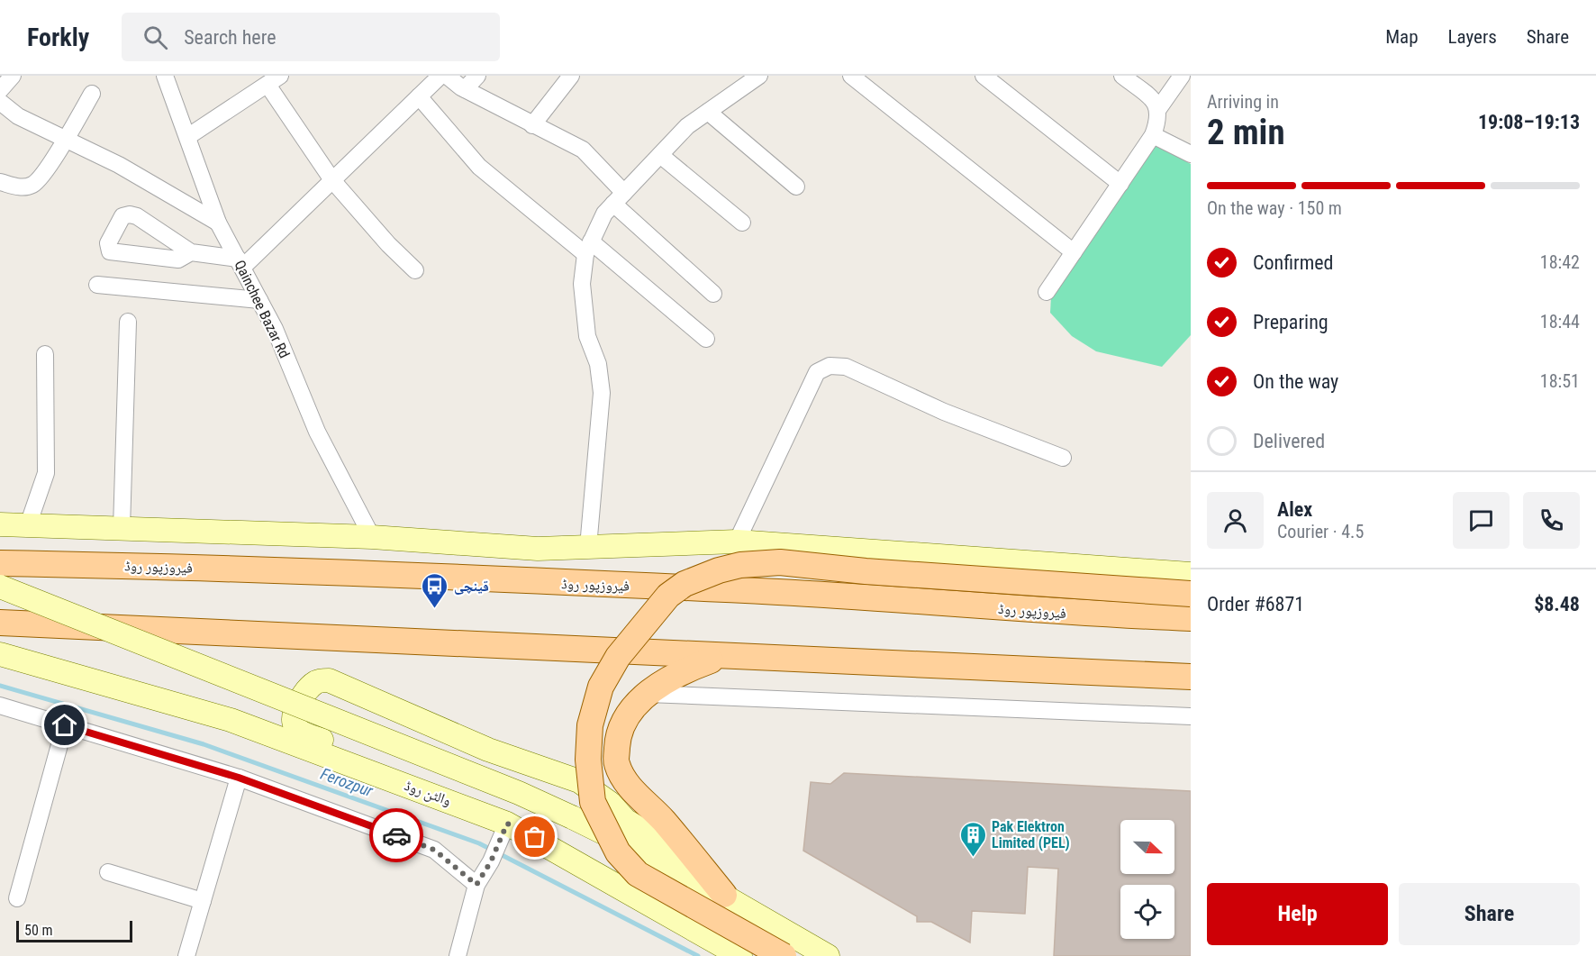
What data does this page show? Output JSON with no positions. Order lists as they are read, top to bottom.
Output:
{
  "streets": {
    "main road": ["فیروزپور روڈ", "والٹن روڈ"],
    "street": ["Qainchee Bazar Rd"]
  },
  "water": ["Ferozpur"],
  "places": {
    "bus stop": ["قینچی"],
    "building": ["Pak Elektron Limited (PEL)"]
  },
  "scale_bar": "50 m",
  "north": "right",
  "page": {
    "header": "Forkly",
    "search": "Search here",
    "nav": ["Map", "Layers", "Share"],
    "heading": ["2 min", "Arriving in", "19:08–19:13"],
    "panel": [
      "Alex",
      "Courier · 4.5",
      "Order #6871",
      "$8.48"
    ],
    "bar": "On the way · 150 m",
    "list": [
      ["Confirmed", "18:42"],
      ["Preparing", "18:44"],
      ["On the way", "18:51"],
      "Delivered"
    ],
    "buttons": ["Help", "Share"],
    "scale": "50 m"
  }
}
